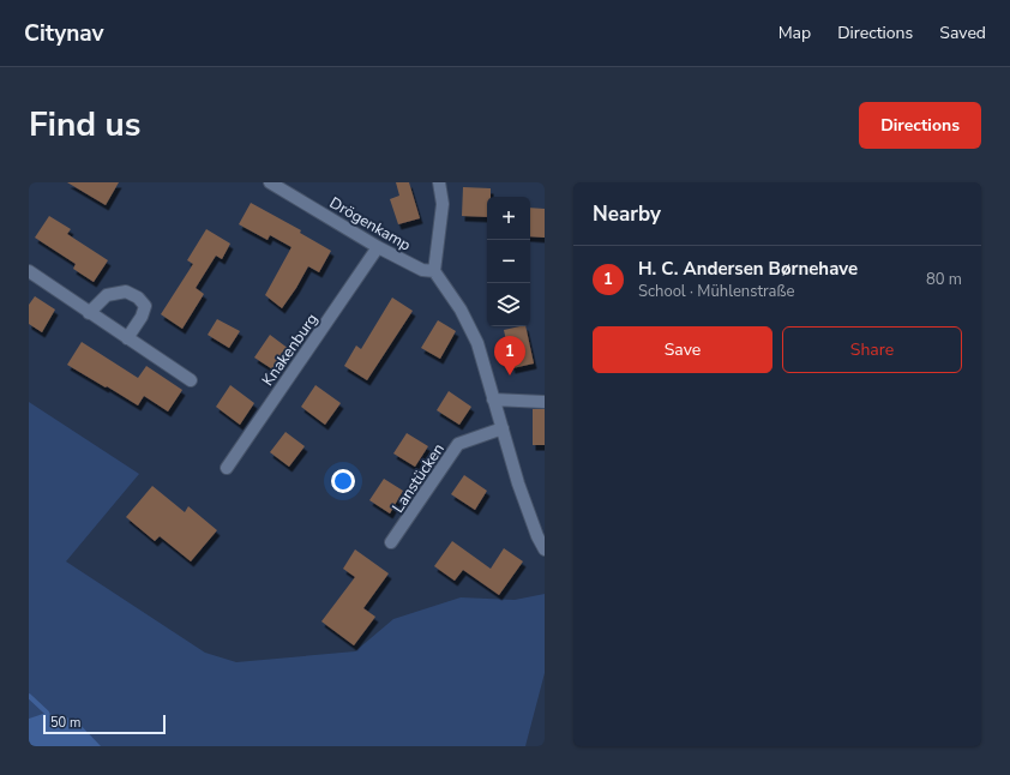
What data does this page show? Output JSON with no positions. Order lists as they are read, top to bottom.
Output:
{
  "streets": {
    "street": ["Drögenkamp", "Knakenburg", "Lanstücken"]
  },
  "crossings": [
    ["Drögenkamp", "Knakenburg"]
  ],
  "scale_bar": "50 m",
  "page": {
    "header": "Citynav",
    "nav": ["Map", "Directions", "Saved"],
    "title": "Find us",
    "buttons": [
      "Directions",
      ["Save", "Share"]
    ],
    "heading": "Nearby",
    "map_buttons": ["+", "−"],
    "list": [
      {
        "mark": "1",
        "name": "H. C. Andersen Børnehave",
        "note": "School · Mühlenstraße",
        "value": "80 m"
      }
    ],
    "pins": "1",
    "scale": "50 m"
  }
}
